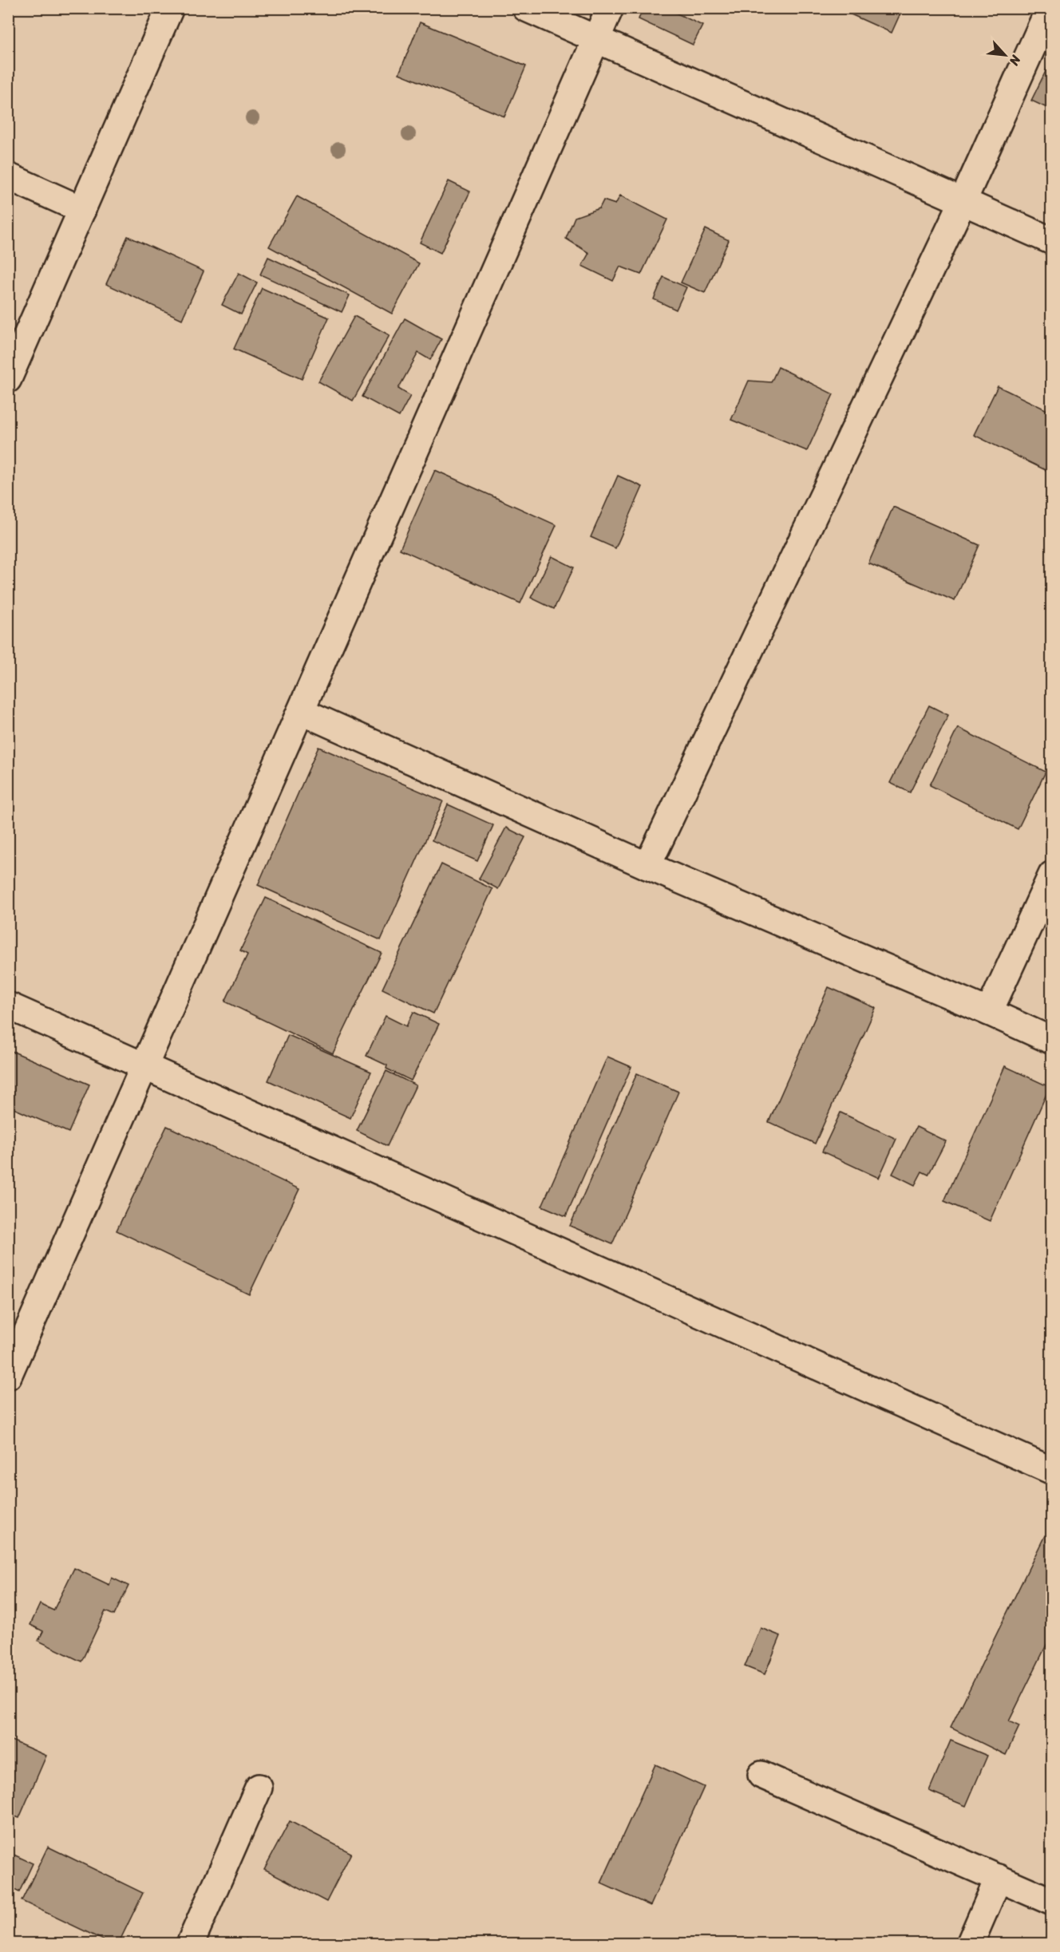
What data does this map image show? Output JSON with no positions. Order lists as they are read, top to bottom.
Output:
{
  "north": "bottom right"
}
